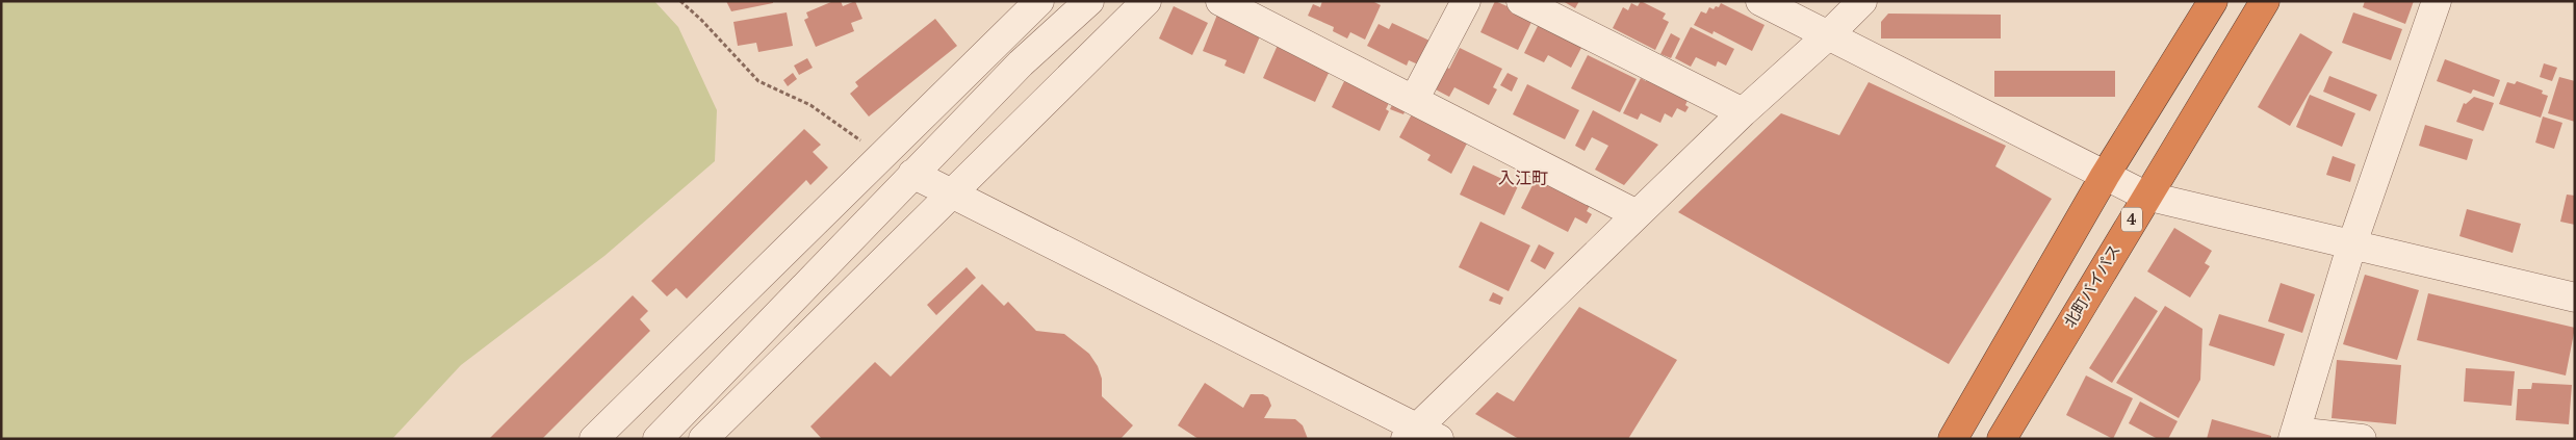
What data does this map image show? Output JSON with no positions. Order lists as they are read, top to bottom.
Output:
{
  "streets": {
    "highway": ["4", "北町バイパス"]
  },
  "districts": ["入江町"]
}
